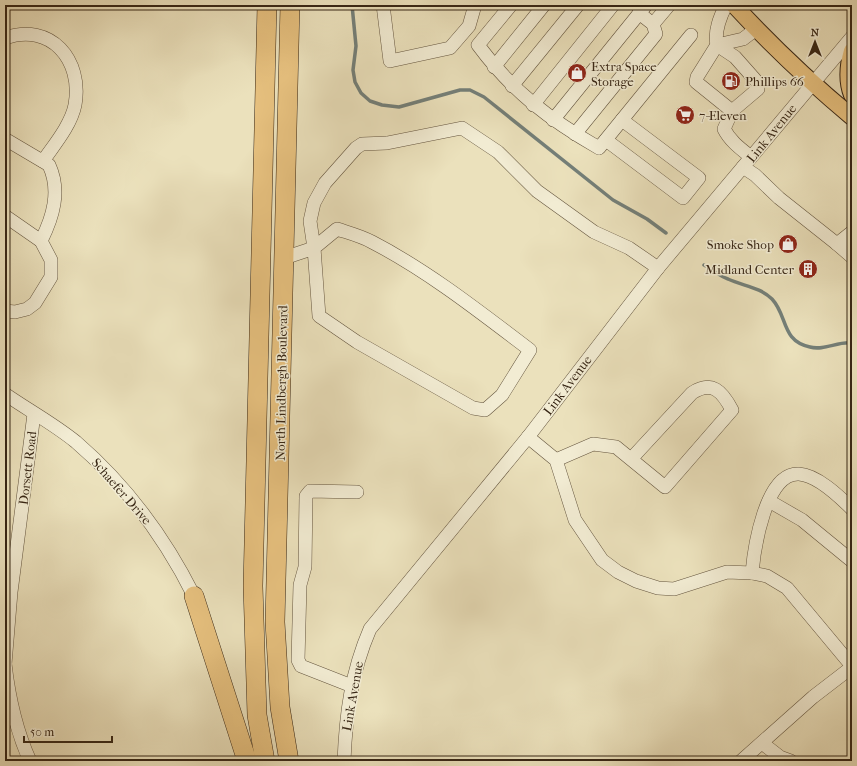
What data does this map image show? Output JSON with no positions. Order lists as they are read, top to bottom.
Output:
{
  "streets": {
    "highway": ["North Lindbergh Boulevard"],
    "street": ["Link Avenue", "Dorsett Road", "Schaefer Drive"]
  },
  "crossings": [
    ["Dorsett Road", "Schaefer Drive"]
  ],
  "places": {
    "shop": ["Extra Space Storage", "Smoke Shop"],
    "fuel station": ["Phillips 66"],
    "supermarket": ["7-Eleven"],
    "building": ["Midland Center"]
  },
  "scale_bar": "50 m",
  "north": "top"
}
